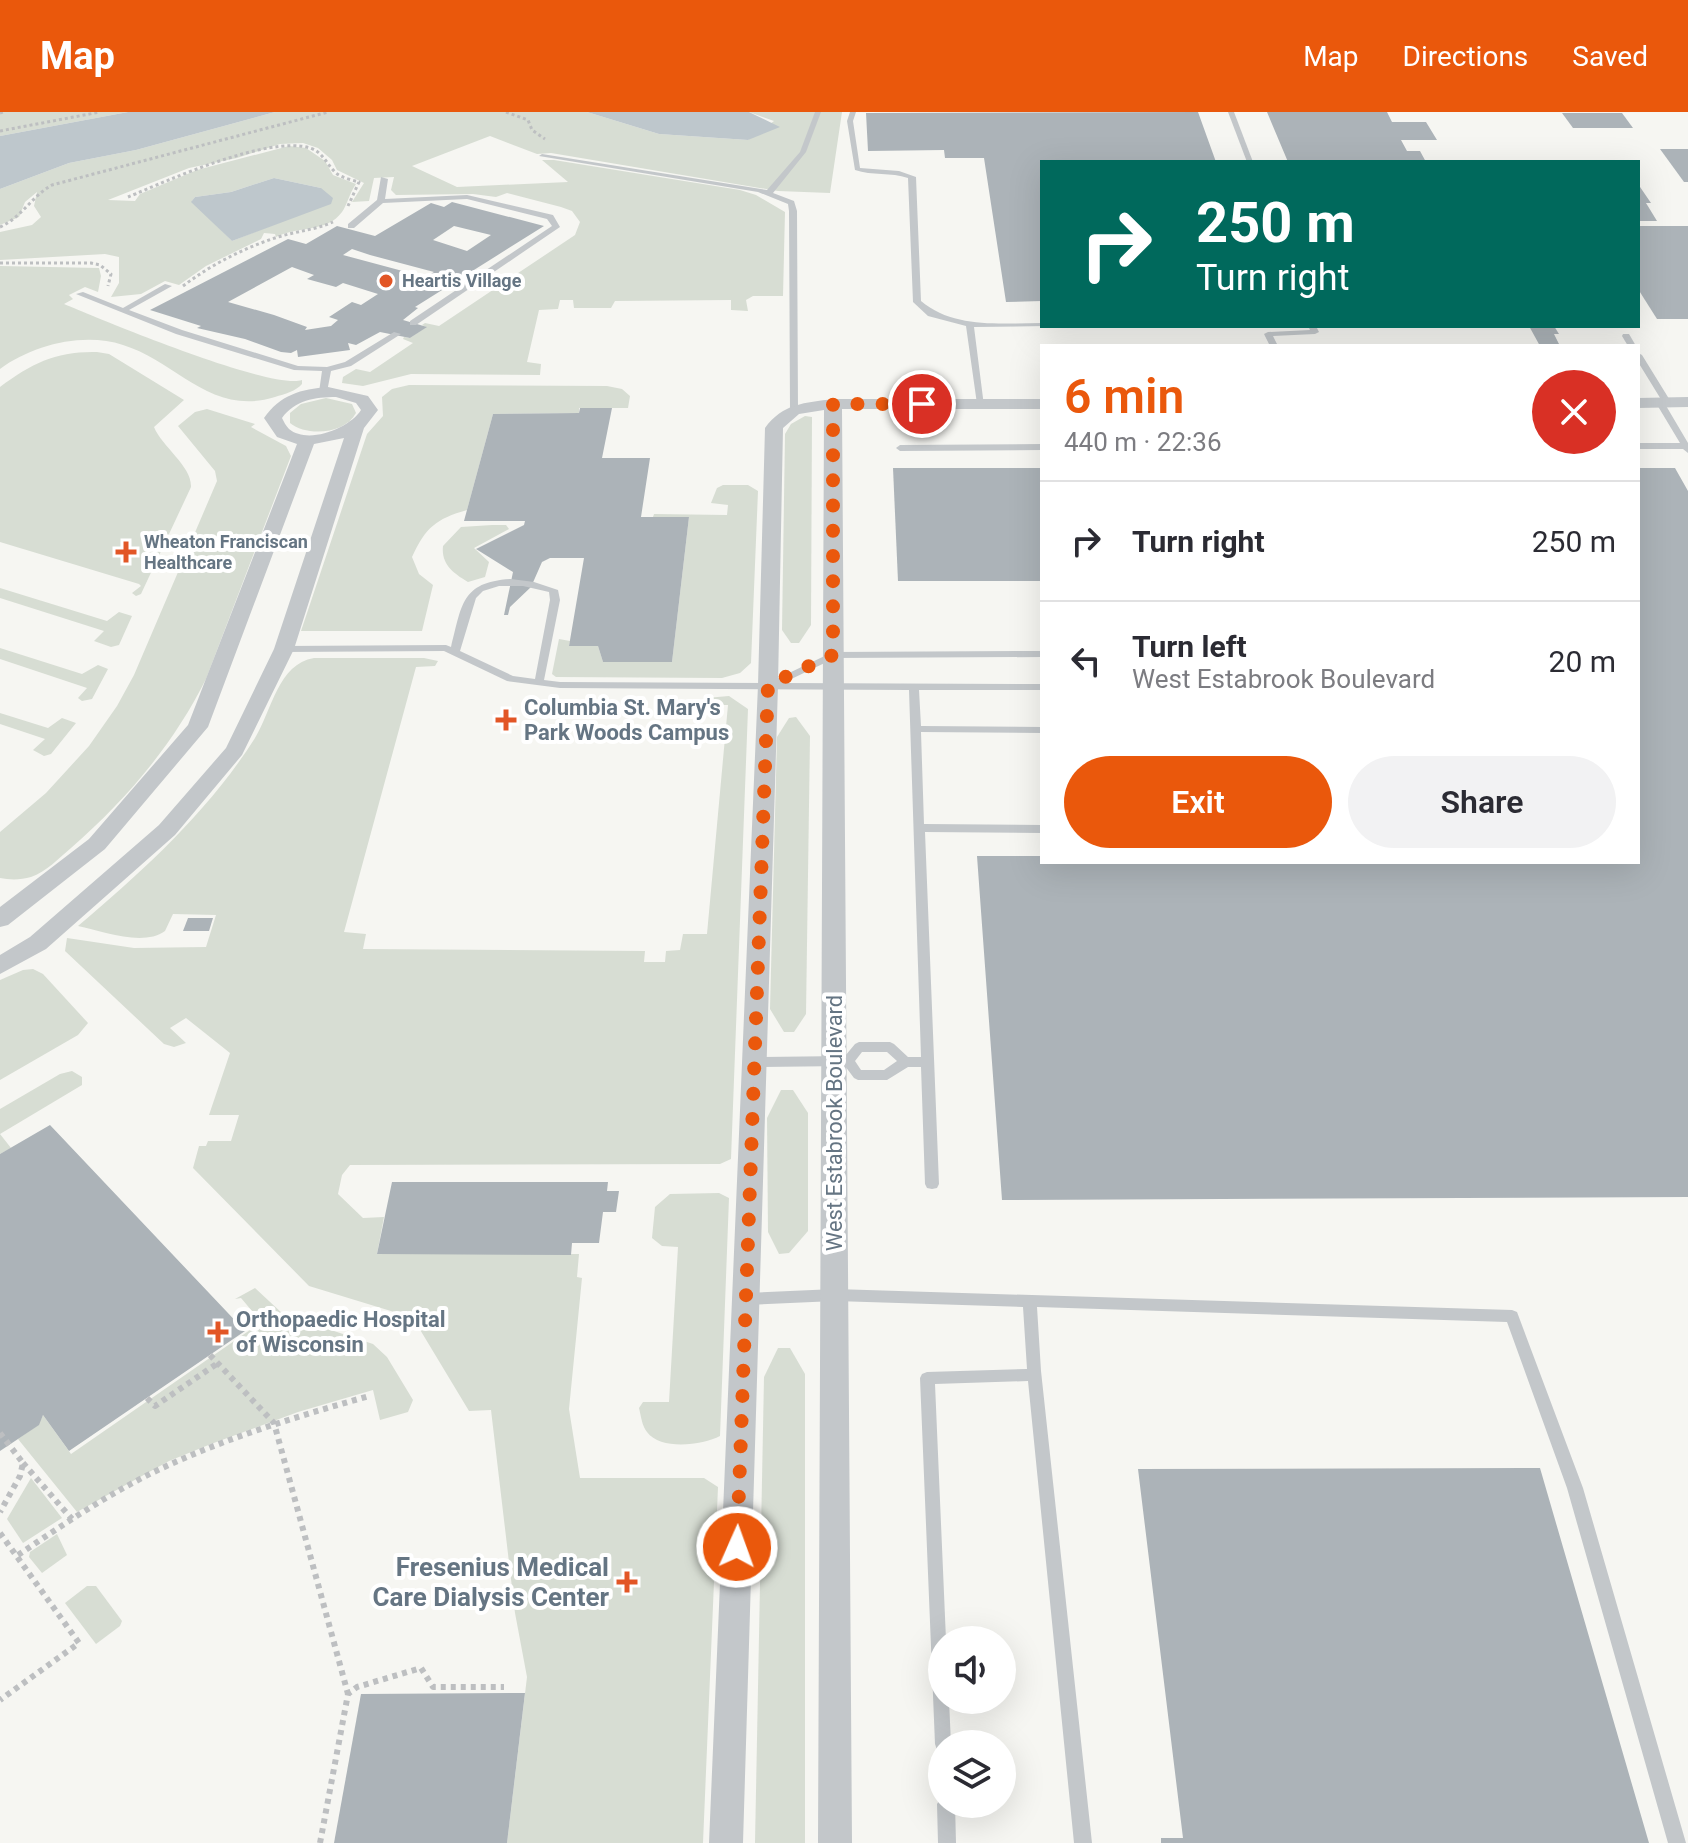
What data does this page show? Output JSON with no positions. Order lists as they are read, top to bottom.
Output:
{
  "streets": {
    "street": ["West Estabrook Boulevard"]
  },
  "places": {
    "other": ["Heartis Village"],
    "health": [
      "Wheaton Franciscan Healthcare",
      "Columbia St. Mary's Park Woods Campus",
      "Orthopaedic Hospital of Wisconsin",
      "Fresenius Medical Care Dialysis Center"
    ]
  },
  "page": {
    "header": "Map",
    "nav": ["Map", "Directions", "Saved"],
    "turn": ["250 m", "Turn right"],
    "heading": ["6 min", "440 m · 22:36"],
    "list": [
      {
        "name": "Turn right",
        "value": "250 m"
      },
      {
        "name": "Turn left",
        "note": "West Estabrook Boulevard",
        "value": "20 m"
      }
    ],
    "buttons": ["Exit", "Share"]
  }
}
